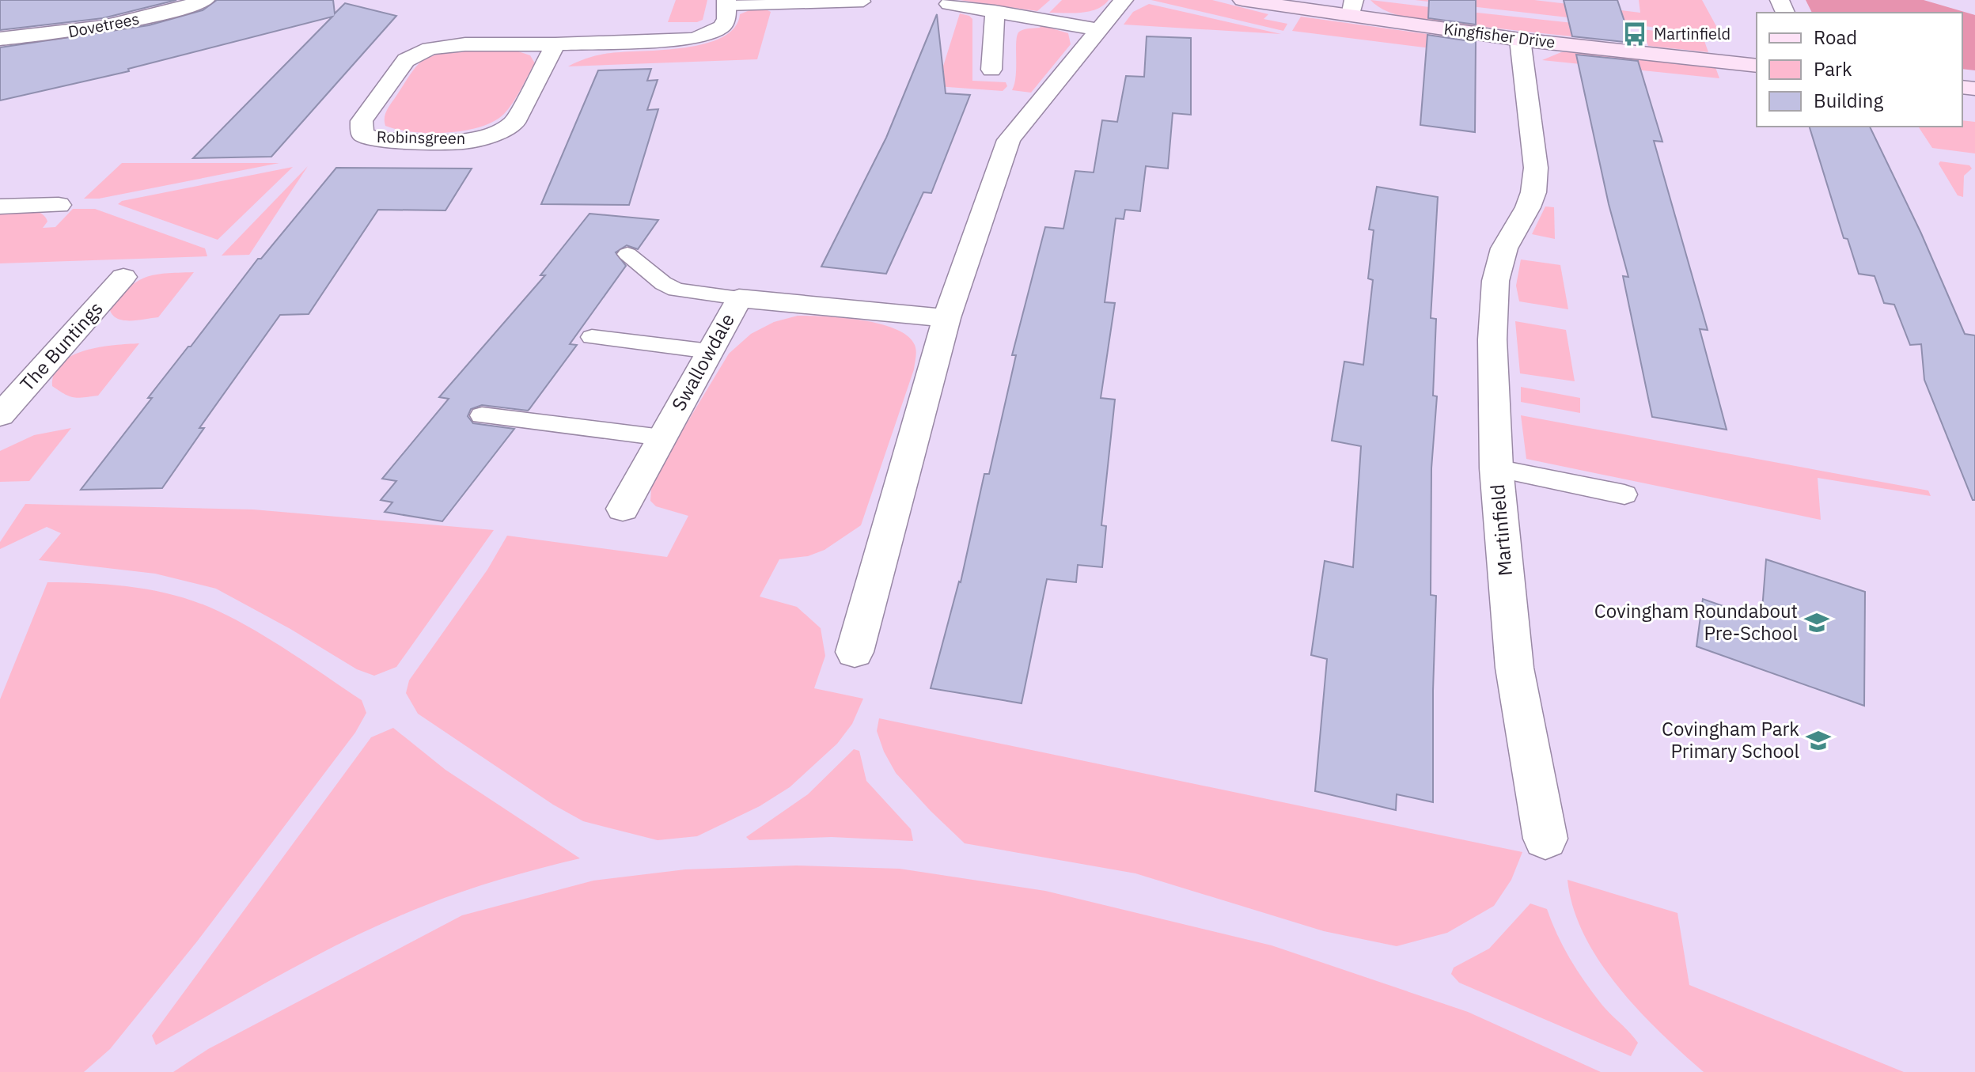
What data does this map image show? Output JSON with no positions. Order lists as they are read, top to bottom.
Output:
{
  "streets": {
    "street": [
      "Dovetrees",
      "Kingfisher Drive",
      "Robinsgreen",
      "The Buntings",
      "Swallowdale",
      "Martinfield"
    ]
  },
  "crossings": [
    ["Kingfisher Drive", "Martinfield"]
  ],
  "places": {
    "bus stop": ["Martinfield"],
    "school or university": ["Covingham Roundabout Pre-School", "Covingham Park Primary School"]
  },
  "legend": ["Road", "Park", "Building"]
}
